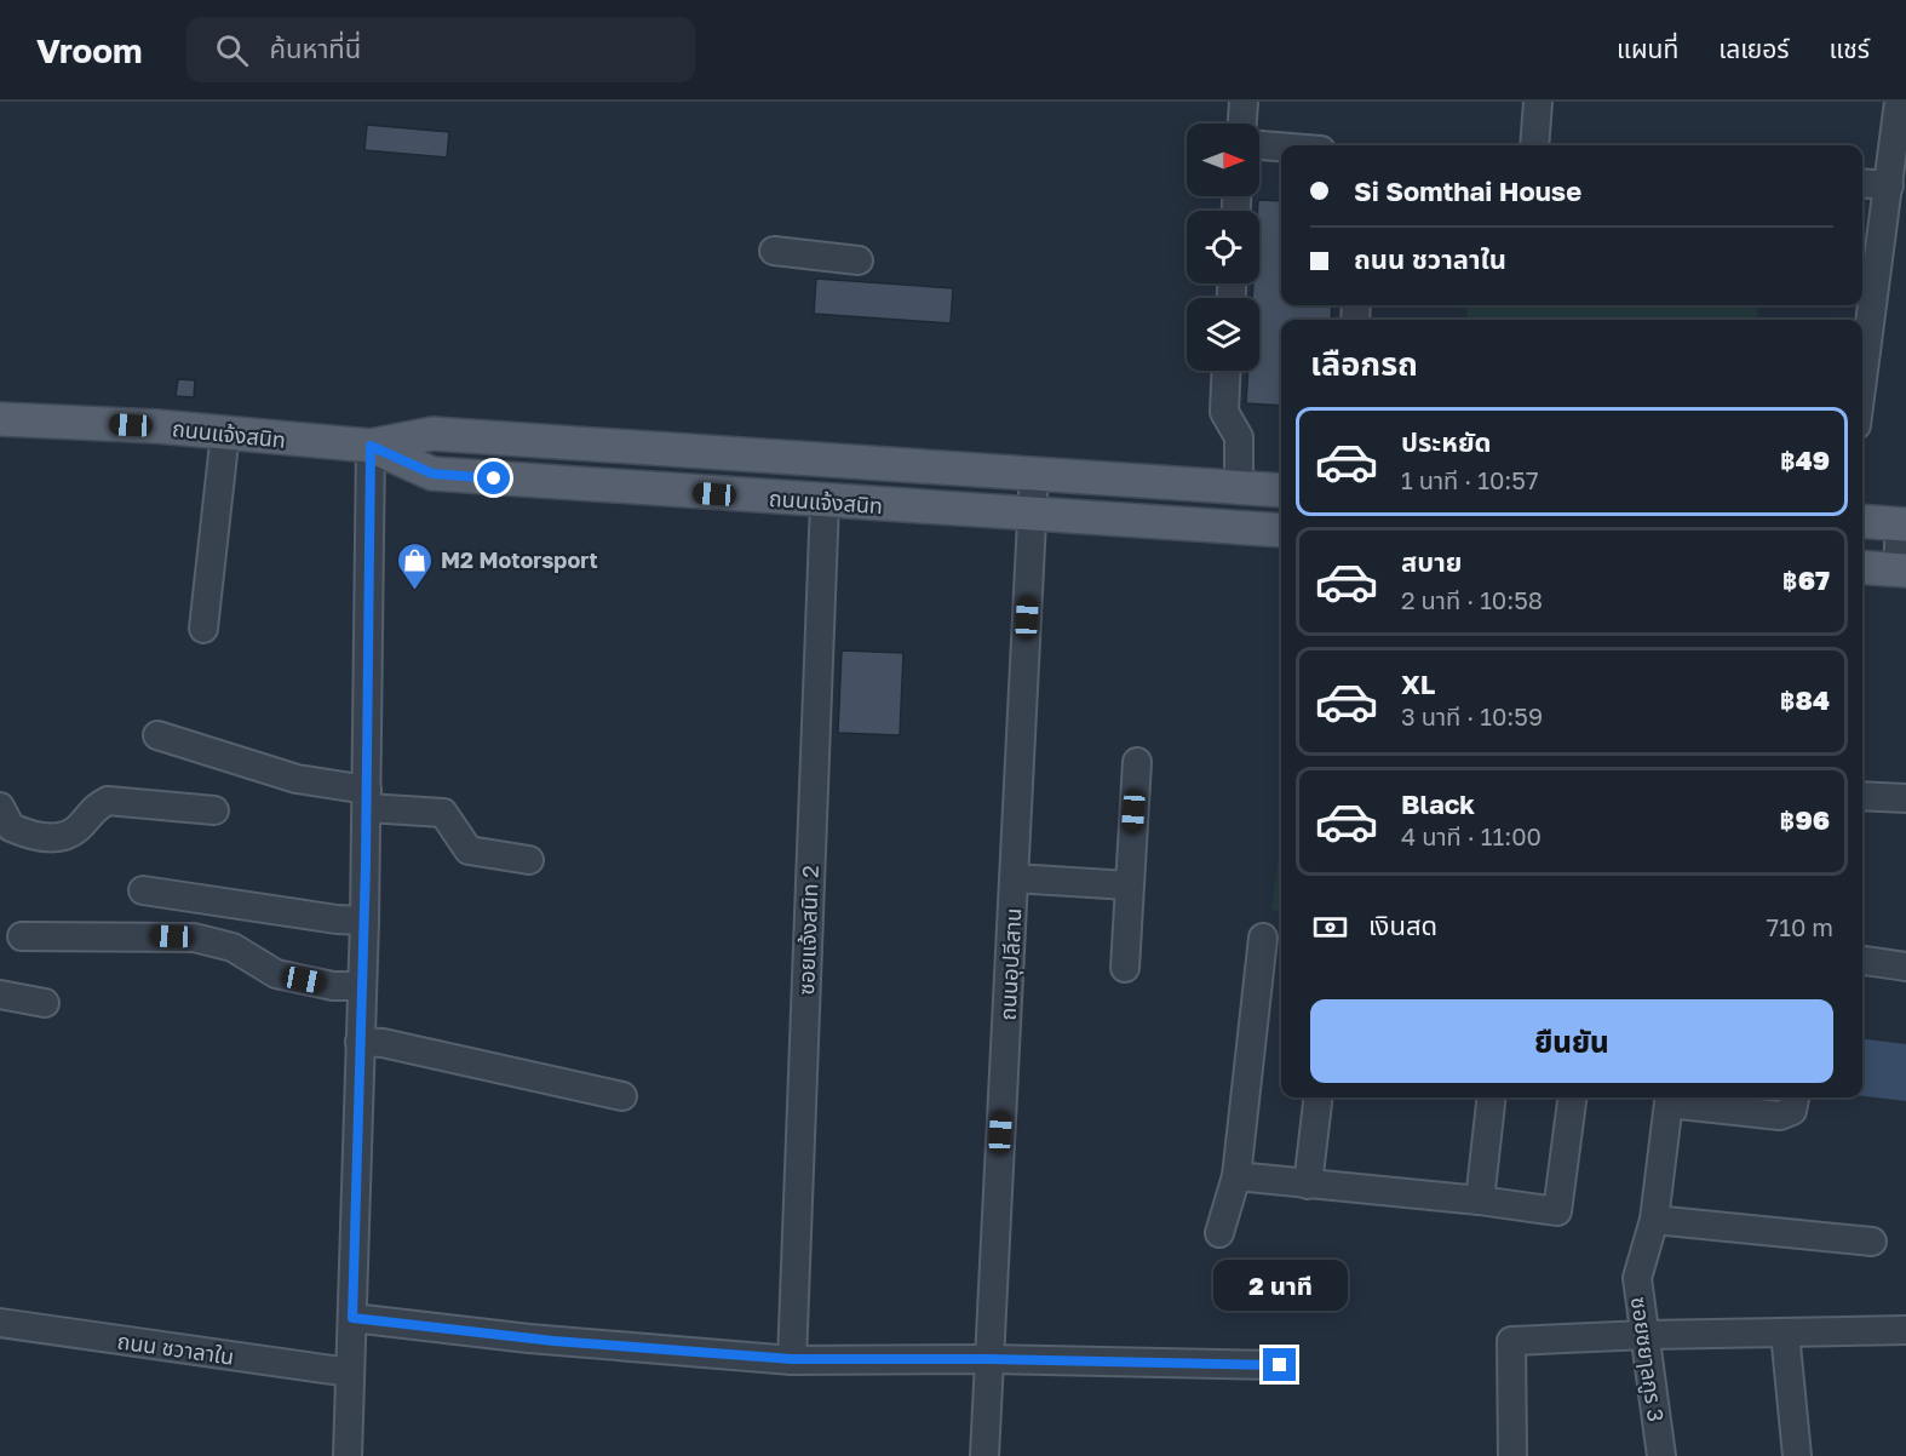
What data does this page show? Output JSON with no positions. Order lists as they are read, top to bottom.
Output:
{
  "streets": {
    "main road": ["ถนนแจ้งสนิท"],
    "street": [
      "ซอยแจ้งสนิท 2",
      "ถนนอุปลีสาน",
      "ถนน ชวาลาใน",
      "ซอยซยๅลกูร 3"
    ]
  },
  "crossings": [
    ["ถนนแจ้งสนิท", "ซอยแจ้งสนิท 2"],
    ["ถนนแจ้งสนิท", "ถนนอุปลีสาน"]
  ],
  "places": {
    "shop": ["M2 Motorsport"]
  },
  "north": "right",
  "page": {
    "header": "Vroom",
    "search": "ค้นหาที่นี่",
    "nav": ["แผนที่", "เลเยอร์", "แชร์"],
    "banner": ["Si Somthai House", "ถนน ชวาลาใน"],
    "heading": "เลือกรถ",
    "list": [
      {
        "name": "ประหยัด",
        "note": "1 นาที · 10:57",
        "value": "฿49"
      },
      {
        "name": "สบาย",
        "note": "2 นาที · 10:58",
        "value": "฿67"
      },
      {
        "name": "XL",
        "note": "3 นาที · 10:59",
        "value": "฿84"
      },
      {
        "name": "Black",
        "note": "4 นาที · 11:00",
        "value": "฿96"
      }
    ],
    "pay": ["เงินสด", "710 m"],
    "buttons": "ยืนยัน",
    "bubble": "2 นาที"
  }
}
